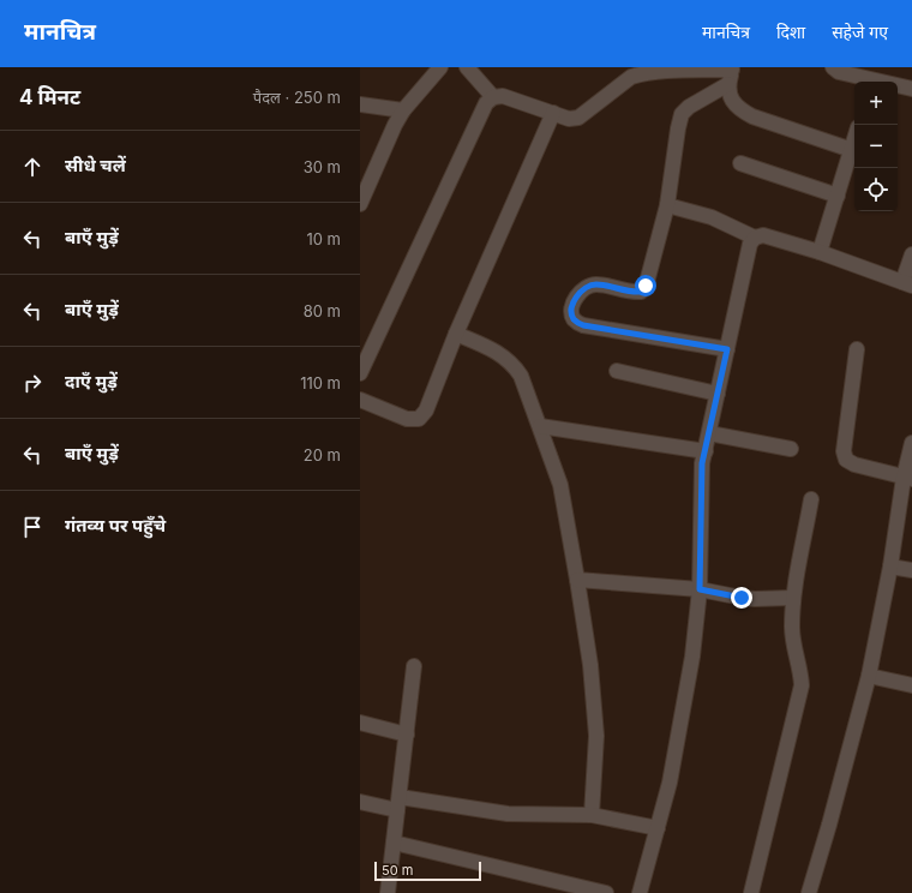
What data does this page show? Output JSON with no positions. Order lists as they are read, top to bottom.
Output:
{
  "scale_bar": "50 m",
  "page": {
    "header": "मानचित्र",
    "nav": ["मानचित्र", "दिशा", "सहेजे गए"],
    "heading": ["4 मिनट", "पैदल · 250 m"],
    "map_buttons": ["+", "−"],
    "list": [
      ["सीधे चलें", "30 m"],
      ["बाएँ मुड़ें", "10 m"],
      ["बाएँ मुड़ें", "80 m"],
      ["दाएँ मुड़ें", "110 m"],
      ["बाएँ मुड़ें", "20 m"],
      "गंतव्य पर पहुँचे"
    ],
    "scale": "50 m"
  }
}
